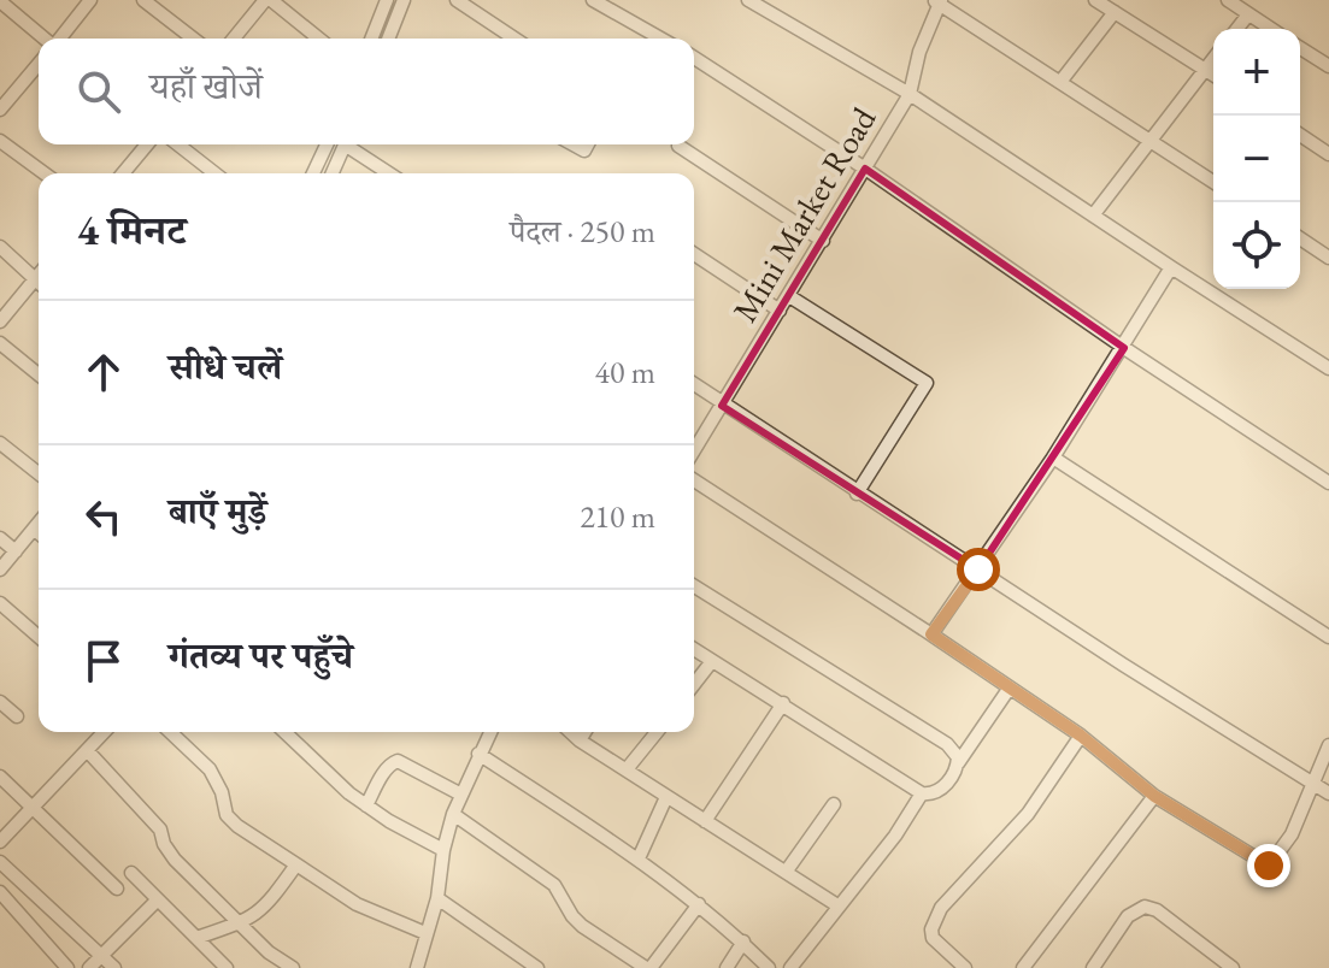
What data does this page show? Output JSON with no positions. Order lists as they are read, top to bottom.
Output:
{
  "streets": {
    "street": ["Mini Market Road"]
  },
  "page": {
    "map_buttons": ["+", "−"],
    "search": "यहाँ खोजें",
    "heading": ["4 मिनट", "पैदल · 250 m"],
    "list": [
      ["सीधे चलें", "40 m"],
      ["बाएँ मुड़ें", "210 m"],
      "गंतव्य पर पहुँचे"
    ]
  }
}
